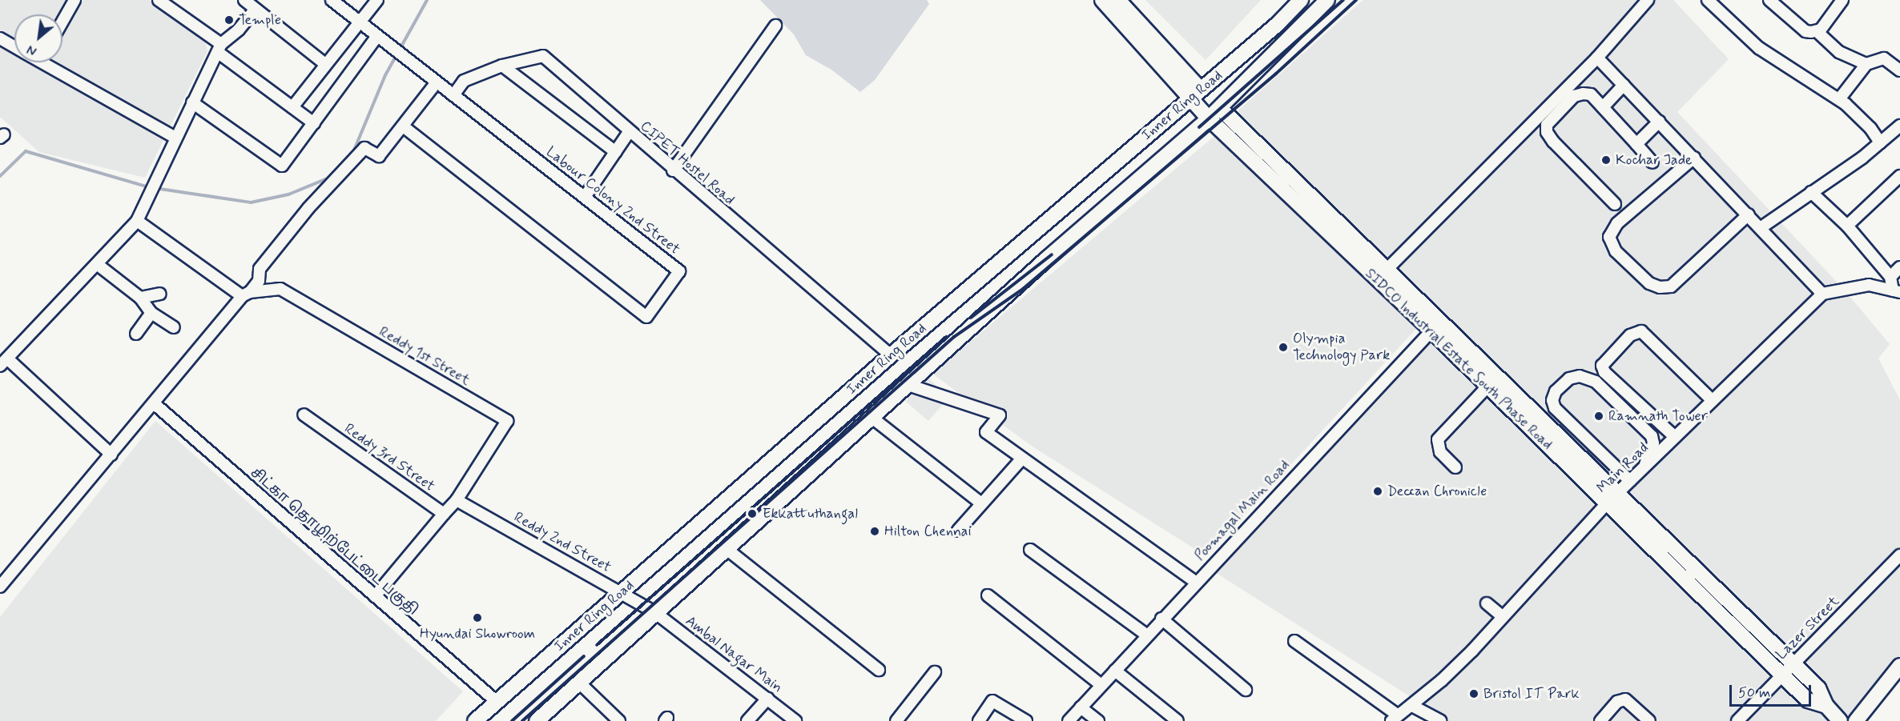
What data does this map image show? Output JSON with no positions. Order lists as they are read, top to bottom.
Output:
{
  "streets": {
    "main road": ["Inner Ring Road", "SIDCO Industrial Estate South Phase Road"],
    "street": [
      "CIPET Hostel Road",
      "Labour Colony 2nd Street",
      "Reddy 1st Street",
      "Reddy 3rd Street",
      "Main Road",
      "Poomagal Main Road",
      "சிட்கா தொழிற்பேட்டை பகுதி",
      "Reddy 2nd Street",
      "Lazer Street",
      "Ambal Nagar Main"
    ]
  },
  "crossings": [
    ["Inner Ring Road", "CIPET Hostel Road"],
    ["Inner Ring Road", "SIDCO Industrial Estate South Phase Road"],
    ["Inner Ring Road", "சிட்கா தொழிற்பேட்டை பகுதி"],
    ["Inner Ring Road", "Reddy 2nd Street"],
    ["Inner Ring Road", "Ambal Nagar Main"],
    ["CIPET Hostel Road", "Labour Colony 2nd Street"],
    ["Reddy 1st Street", "Reddy 2nd Street"],
    ["SIDCO Industrial Estate South Phase Road", "Main Road"],
    ["SIDCO Industrial Estate South Phase Road", "Poomagal Main Road"],
    ["SIDCO Industrial Estate South Phase Road", "Lazer Street"],
    ["Reddy 2nd Street", "Ambal Nagar Main"]
  ],
  "places": [
    "Temple",
    "Kochar Jade",
    "Olympia Technology Park",
    "Ramnath Tower",
    "Deccan Chronicle",
    "Ekkattuthangal",
    "Hilton Chennai",
    "Hyundai Showroom",
    "Bristol IT Park"
  ],
  "scale_bar": "50 m",
  "north": "bottom left"
}
